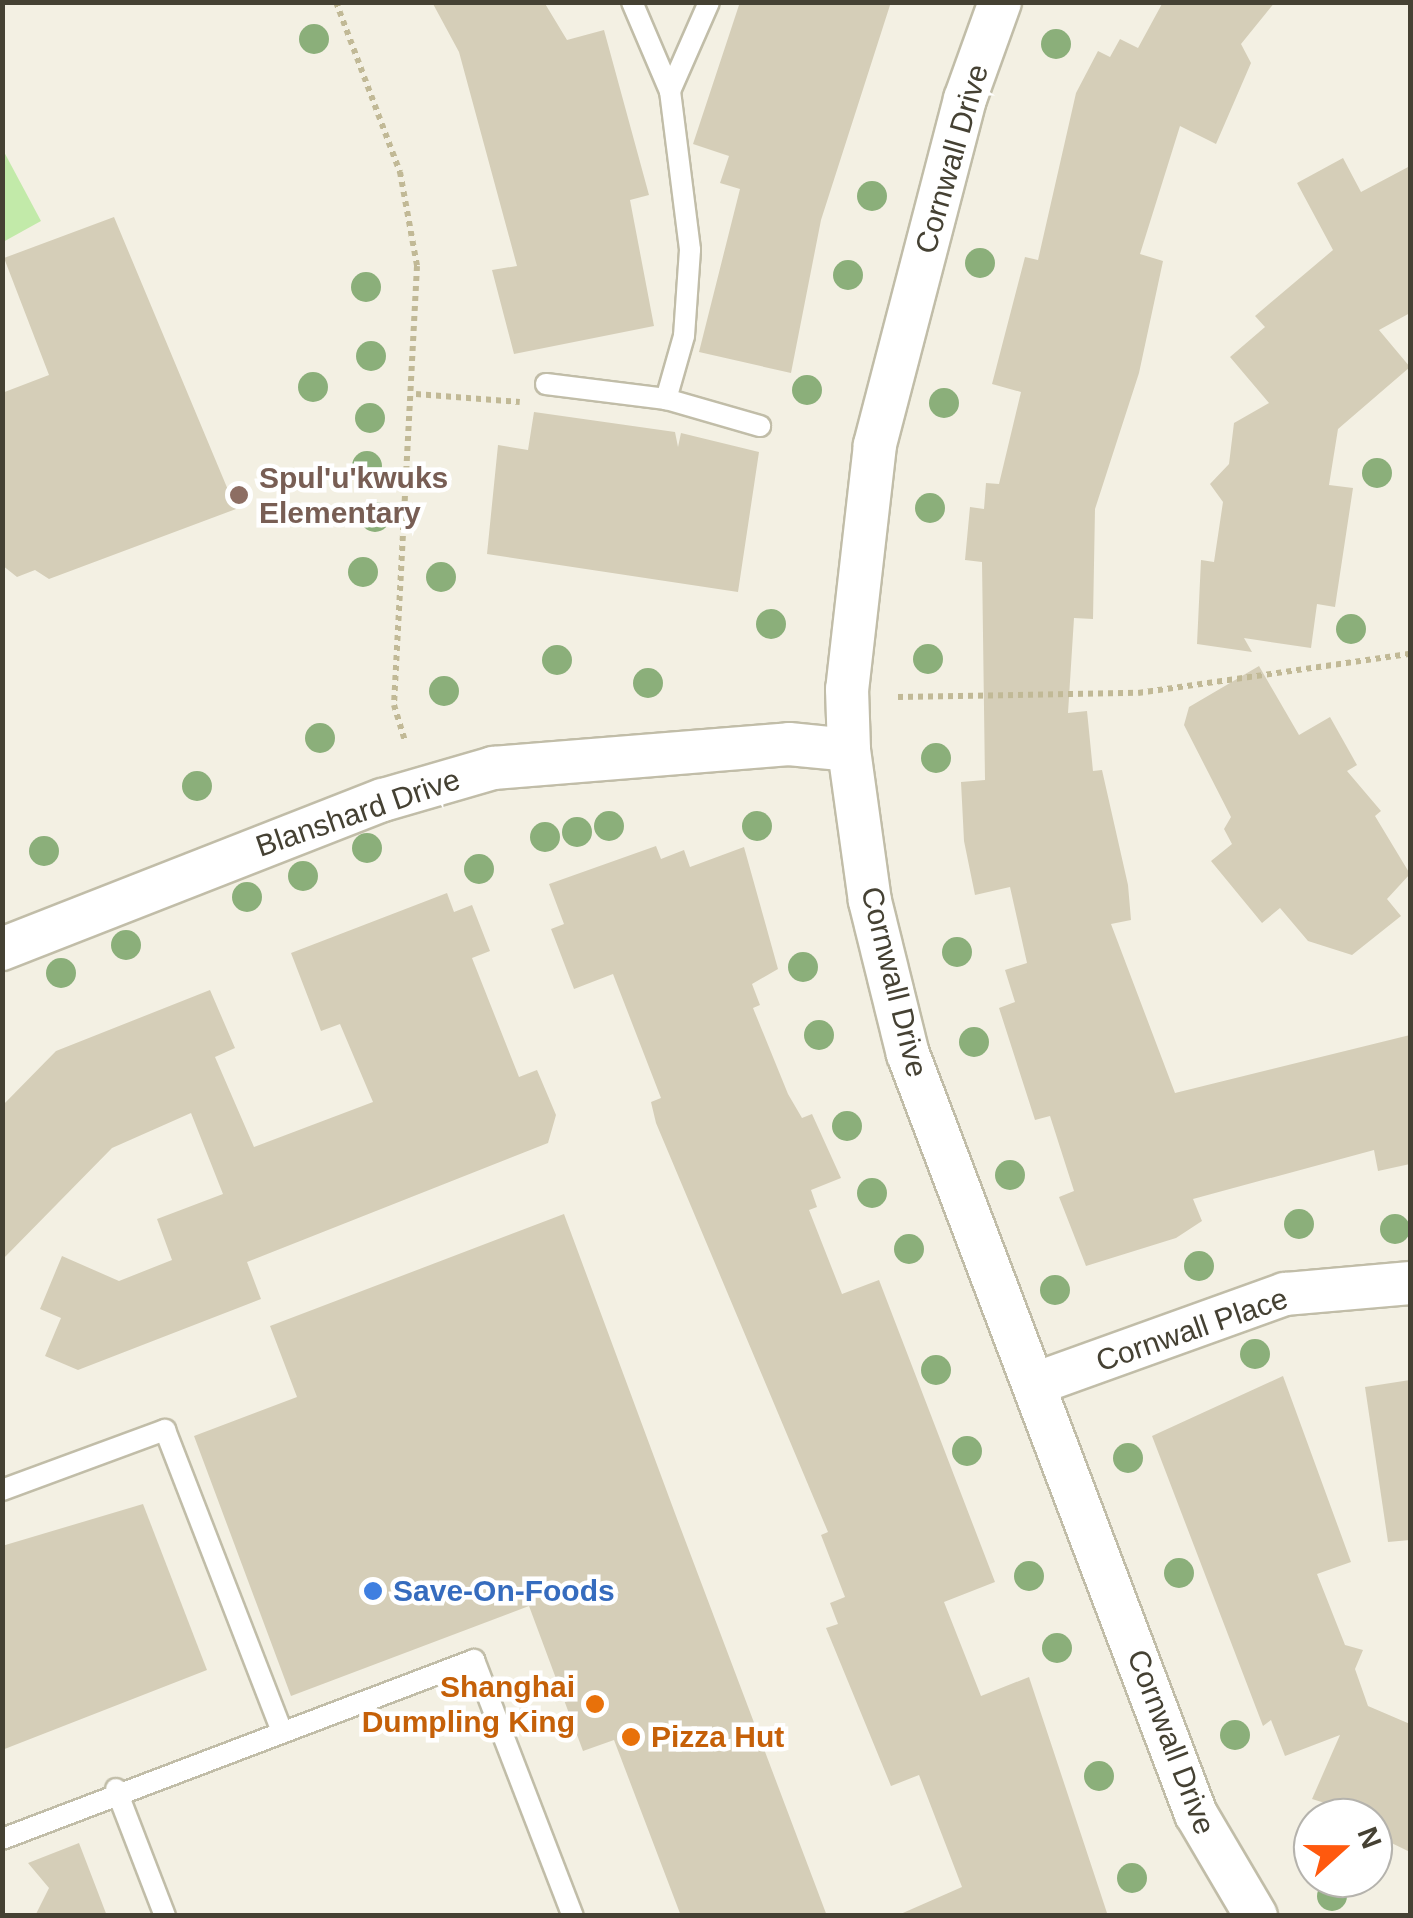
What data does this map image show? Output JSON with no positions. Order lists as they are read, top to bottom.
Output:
{
  "streets": {
    "street": ["Cornwall Drive", "Blanshard Drive", "Cornwall Place"]
  },
  "crossings": [
    ["Cornwall Drive", "Blanshard Drive"],
    ["Cornwall Drive", "Cornwall Place"]
  ],
  "places": [
    "Spul'u'kwuks Elementary",
    "Save-On-Foods",
    "Shanghai Dumpling King",
    "Pizza Hut"
  ],
  "north": "right"
}
